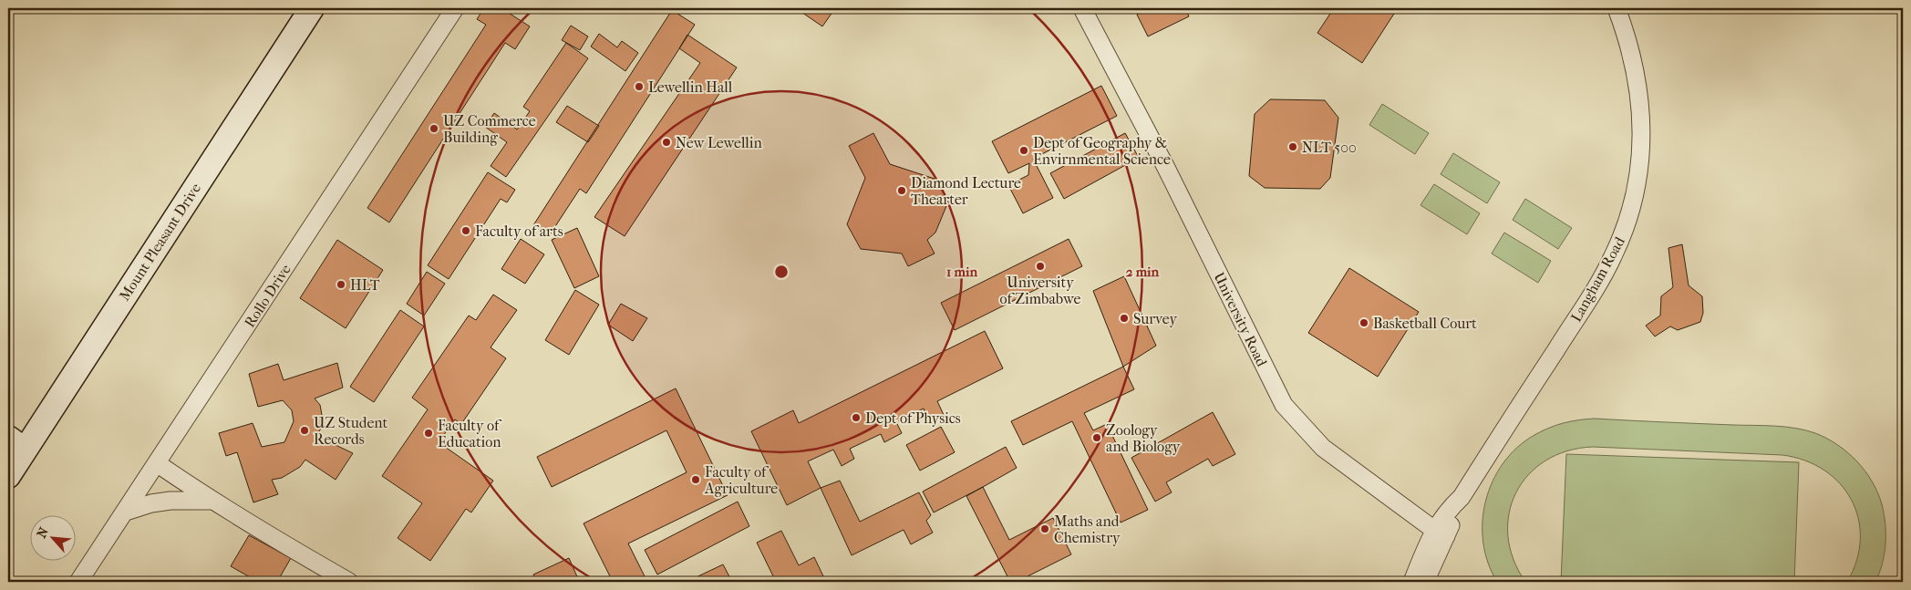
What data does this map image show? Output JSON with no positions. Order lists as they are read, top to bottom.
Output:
{
  "streets": {
    "street": [
      "Mount Pleasant Drive",
      "Langham Road",
      "Rollo Drive",
      "University Road"
    ]
  },
  "crossings": [
    ["Langham Road", "University Road"]
  ],
  "places": [
    "Lewellin Hall",
    "UZ Commerce Building",
    "New Lewellin",
    "NLT 500",
    "Dept of Geography & Envirnmental Science",
    "Diamond Lecture Thearter",
    "Faculty of arts",
    "University of Zimbabwe",
    "HLT",
    "Survey",
    "Basketball Court",
    "Dept of Physics",
    "UZ Student Records",
    "Faculty of Education",
    "Zoology and Biology",
    "Faculty of Agriculture",
    "Maths and Chemistry"
  ],
  "north": "top left",
  "rings": ["1 min", "2 min"]
}
